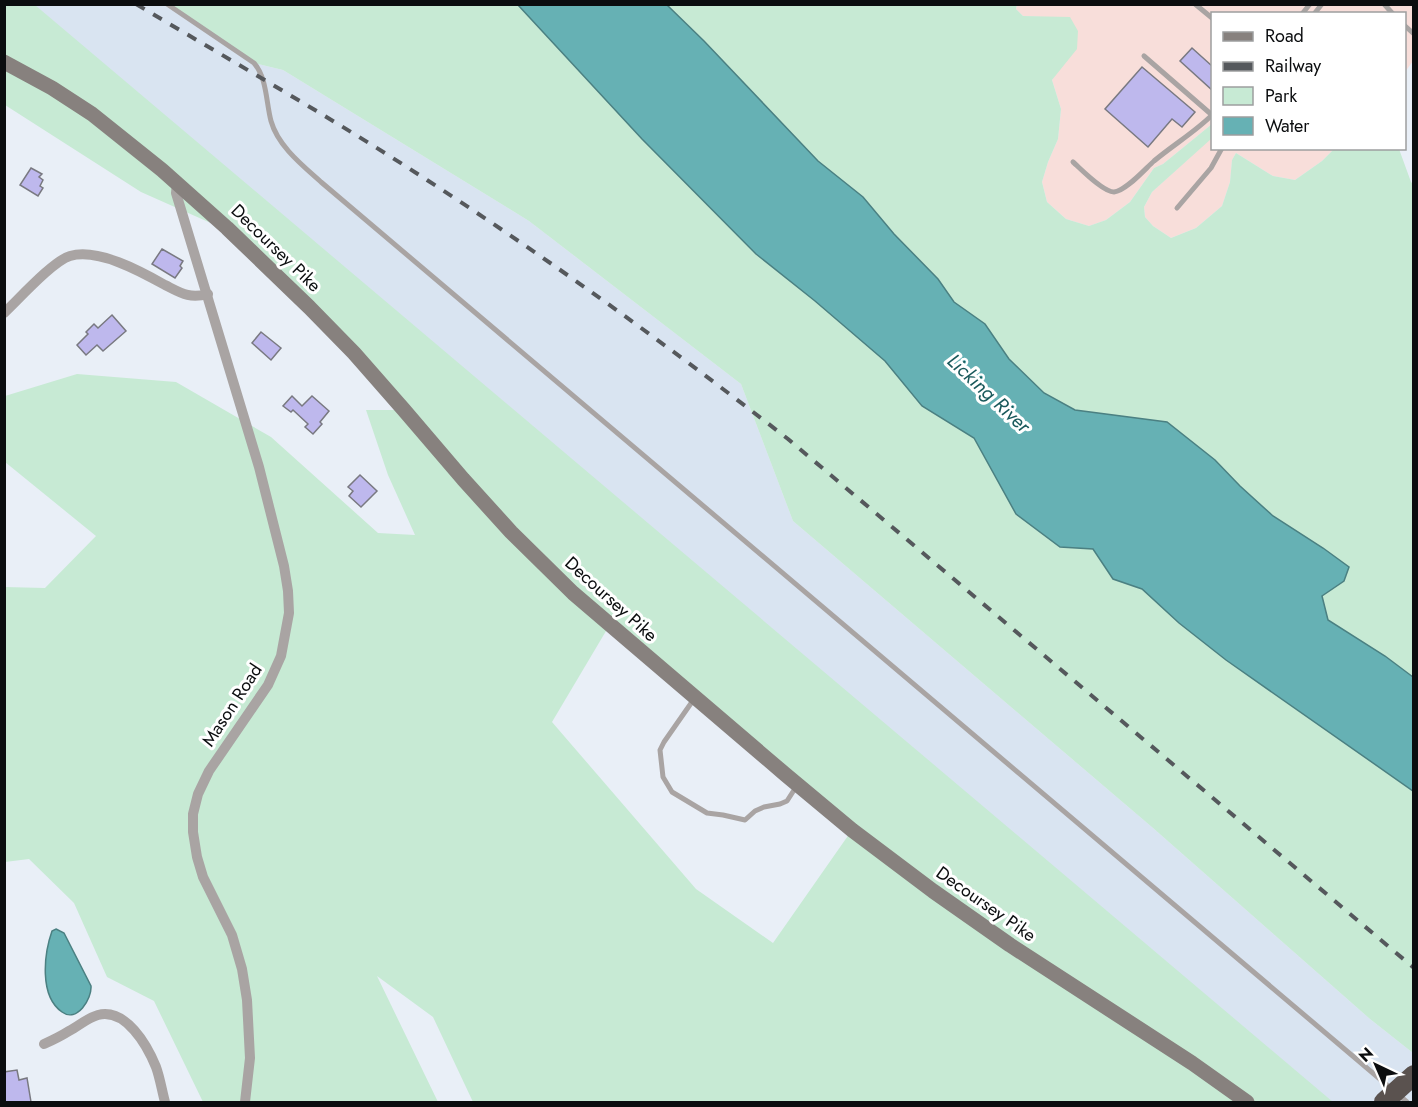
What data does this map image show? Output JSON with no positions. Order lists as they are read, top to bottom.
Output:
{
  "streets": {
    "main road": ["Decoursey Pike"],
    "street": ["Mason Road"]
  },
  "crossings": [
    ["Decoursey Pike", "Mason Road"]
  ],
  "water": ["Licking River"],
  "legend": [
    "Road",
    "Railway",
    "Park",
    "Water"
  ],
  "north": "top left"
}
